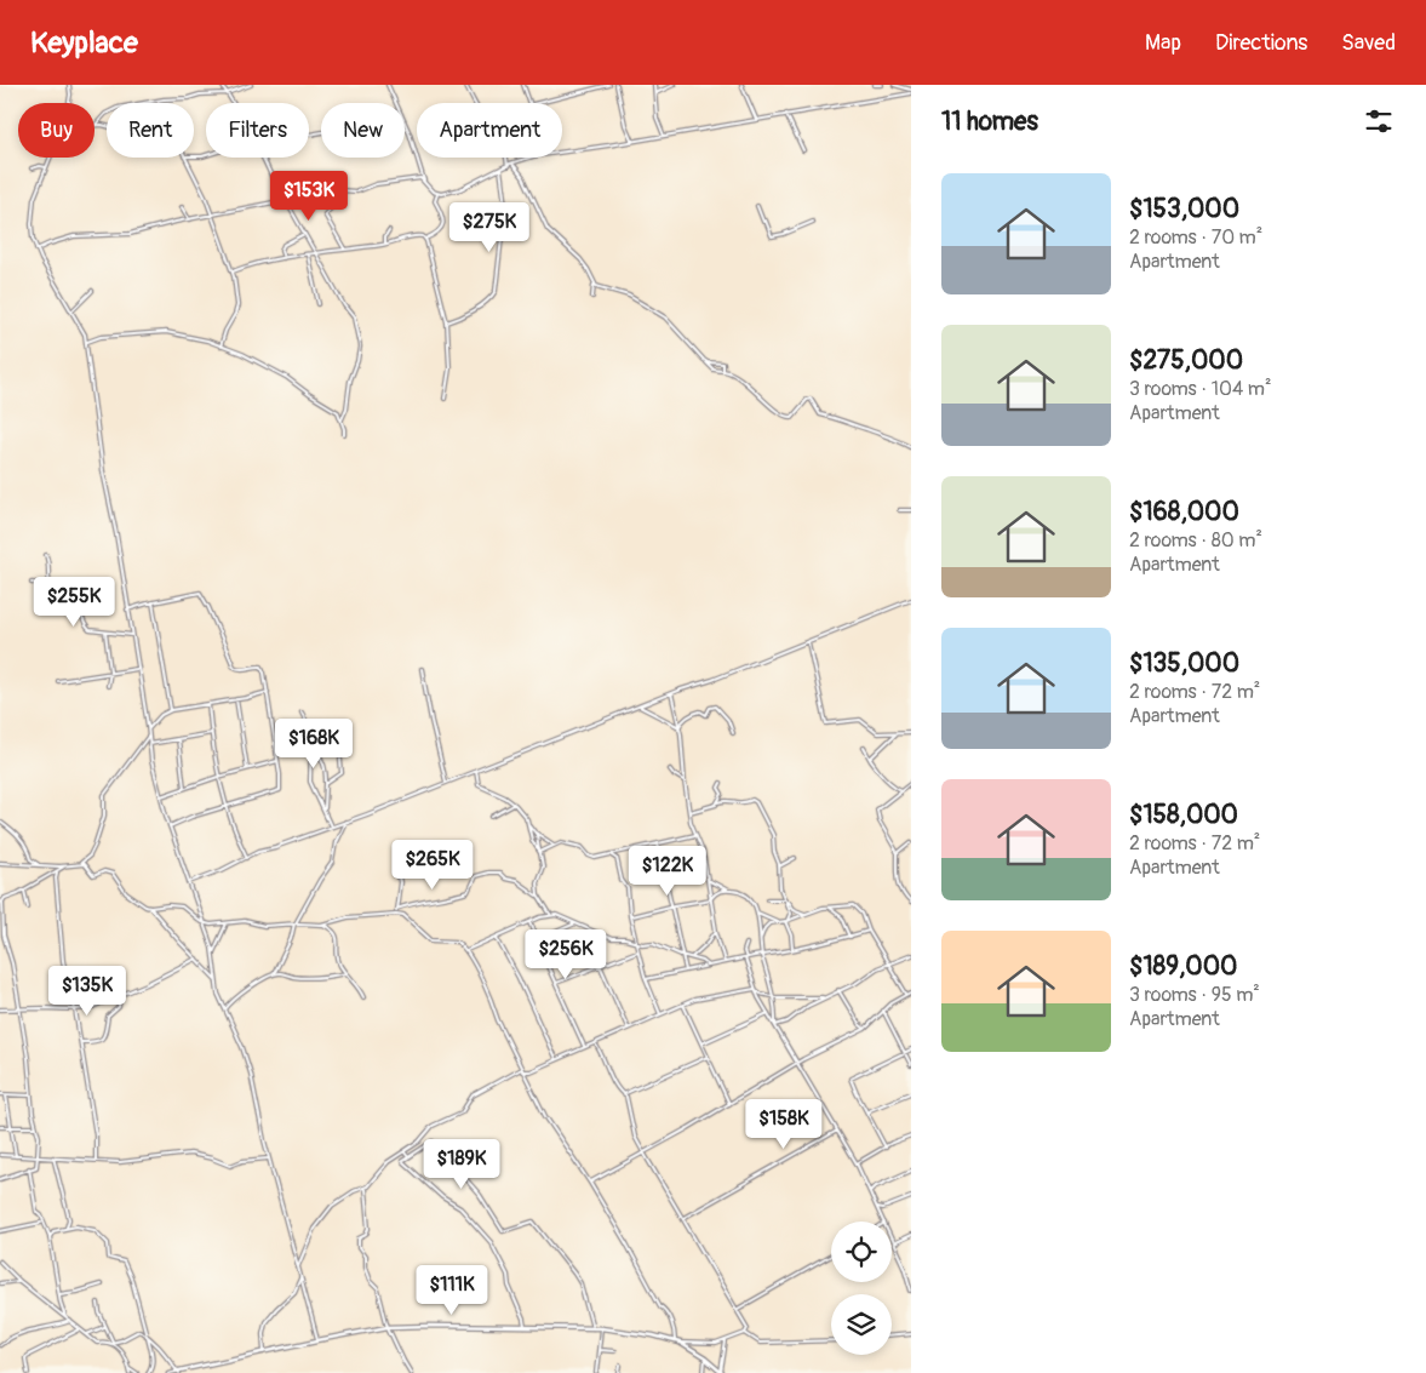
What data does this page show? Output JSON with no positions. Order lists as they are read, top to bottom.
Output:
{
  "page": {
    "header": "Keyplace",
    "nav": ["Map", "Directions", "Saved"],
    "heading": "11 homes",
    "chip": [
      "Buy",
      "Rent",
      "Filters",
      "New",
      "Apartment"
    ],
    "list": [
      {
        "name": "$153,000",
        "note": "2 rooms · 70 m² · Apartment"
      },
      {
        "name": "$275,000",
        "note": "3 rooms · 104 m² · Apartment"
      },
      {
        "name": "$168,000",
        "note": "2 rooms · 80 m² · Apartment"
      },
      {
        "name": "$135,000",
        "note": "2 rooms · 72 m² · Apartment"
      },
      {
        "name": "$158,000",
        "note": "2 rooms · 72 m² · Apartment"
      },
      {
        "name": "$189,000",
        "note": "3 rooms · 95 m² · Apartment"
      }
    ],
    "price": [
      "$153K",
      "$275K",
      "$255K",
      "$168K",
      "$265K",
      "$122K",
      "$256K",
      "$135K",
      "$158K",
      "$189K",
      "$111K"
    ]
  }
}
